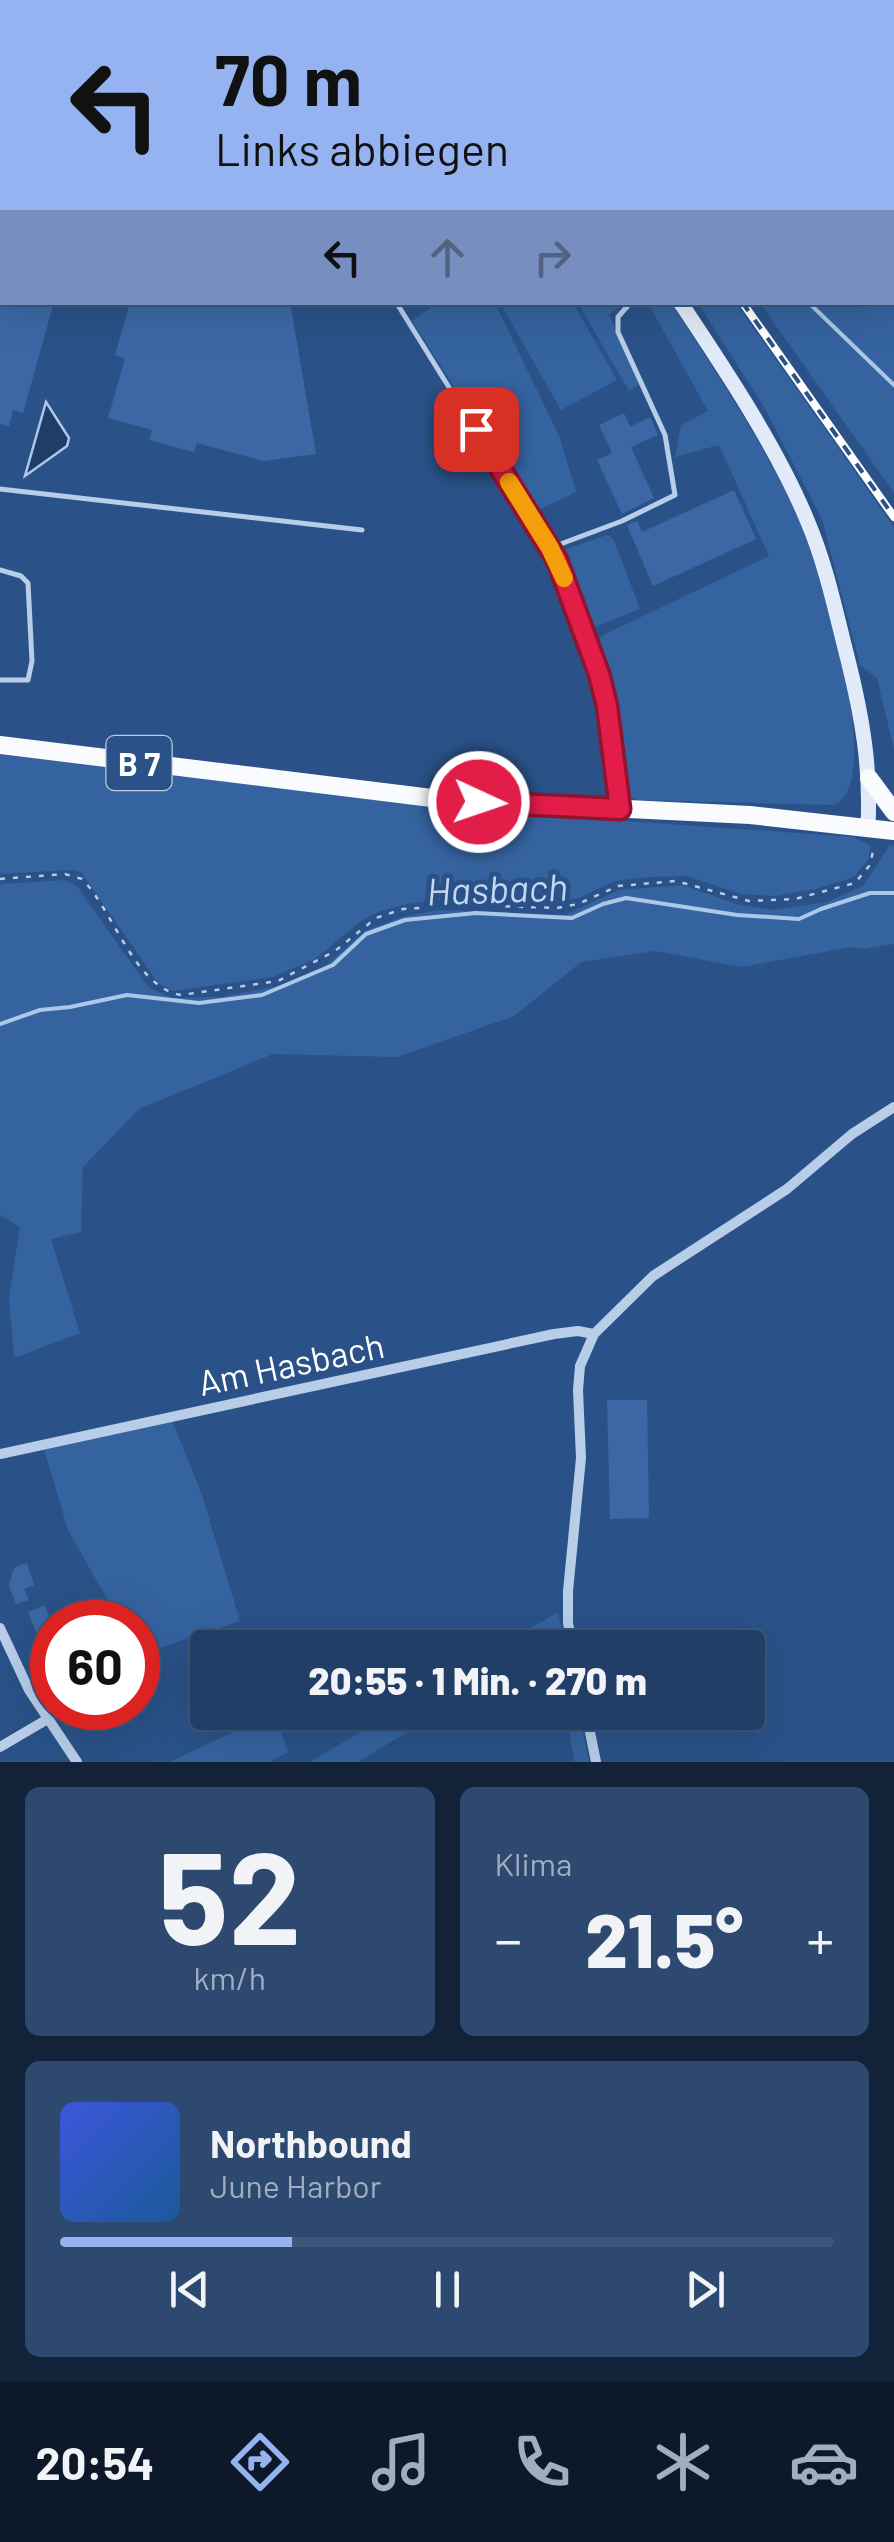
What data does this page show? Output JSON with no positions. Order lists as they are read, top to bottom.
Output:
{
  "streets": {
    "main road": ["B 7"],
    "street": ["Am Hasbach"]
  },
  "water": ["Hasbach"],
  "page": {
    "turn": ["70 m", "Links abbiegen"],
    "limit": "60",
    "trip": "20:55 · 1 Min. · 270 m",
    "tile": [
      ["52", "km/h"],
      "Klima"
    ],
    "heat": ["−", "21.5°", "+"],
    "song": ["Northbound", "June Harbor"],
    "tabs": "20:54"
  }
}
